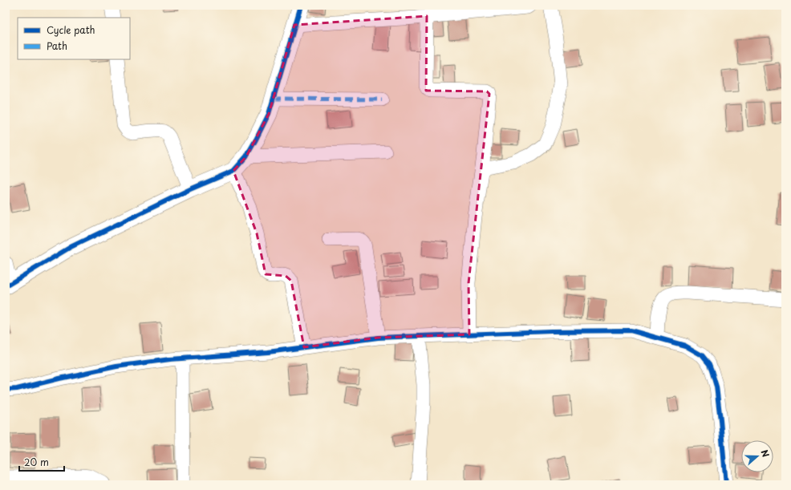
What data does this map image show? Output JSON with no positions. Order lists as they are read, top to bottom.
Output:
{
  "legend": ["Cycle path", "Path"],
  "scale_bar": "20 m",
  "north": "right"
}
